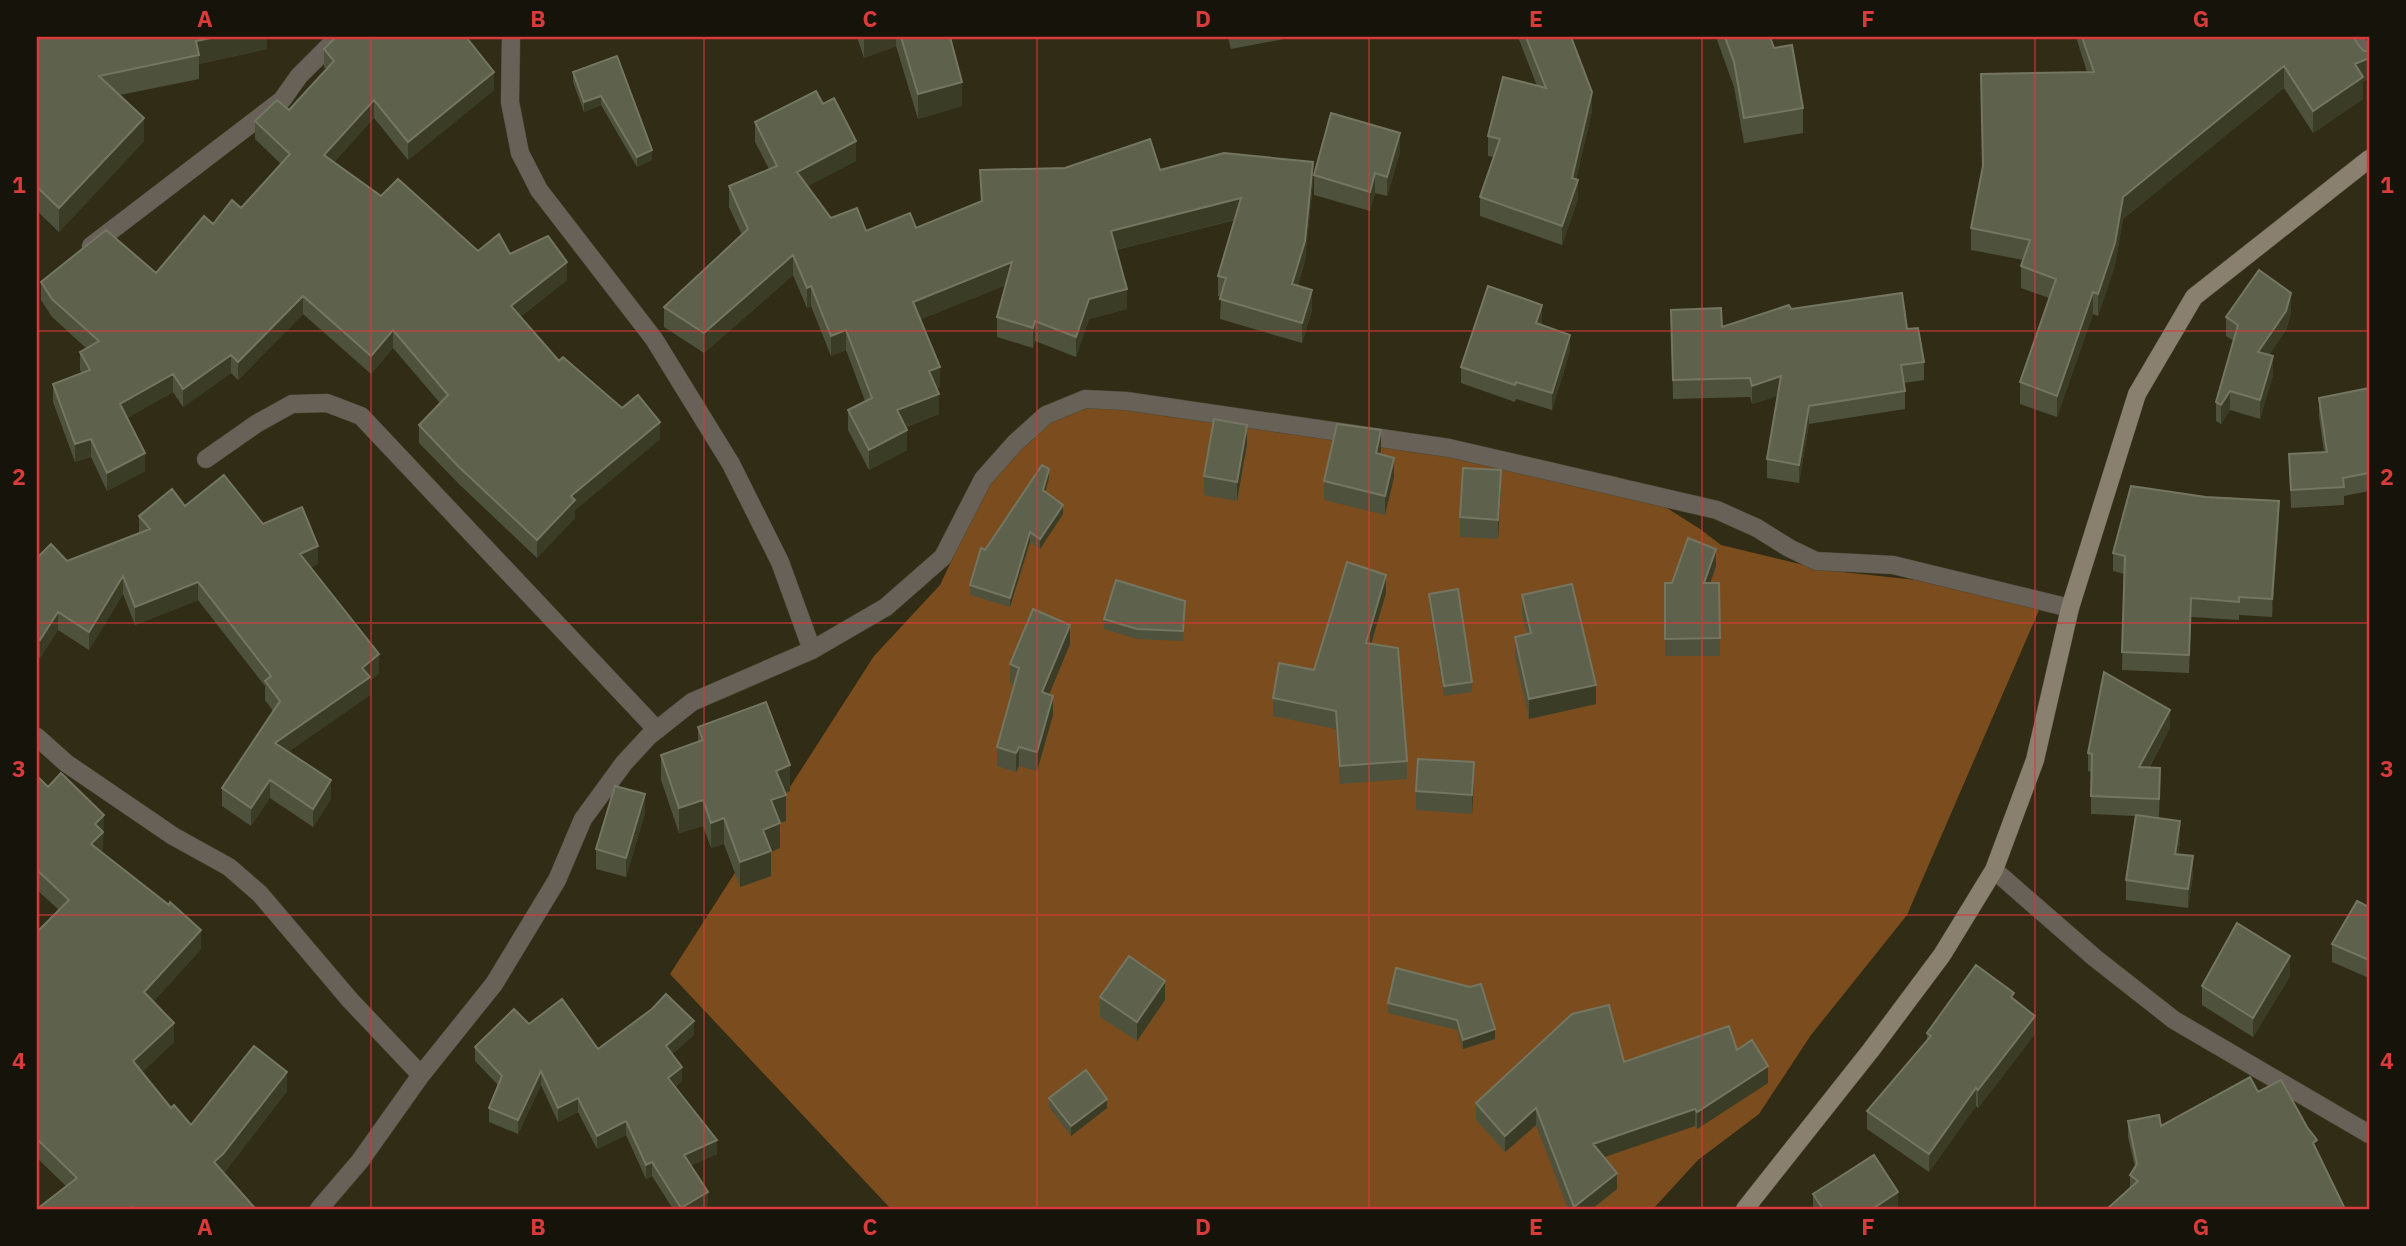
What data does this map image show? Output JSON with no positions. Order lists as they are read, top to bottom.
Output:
{
  "grid": {
    "columns": [
      "A",
      "B",
      "C",
      "D",
      "E",
      "F",
      "G"
    ],
    "rows": [
      "1",
      "2",
      "3",
      "4"
    ]
  }
}
